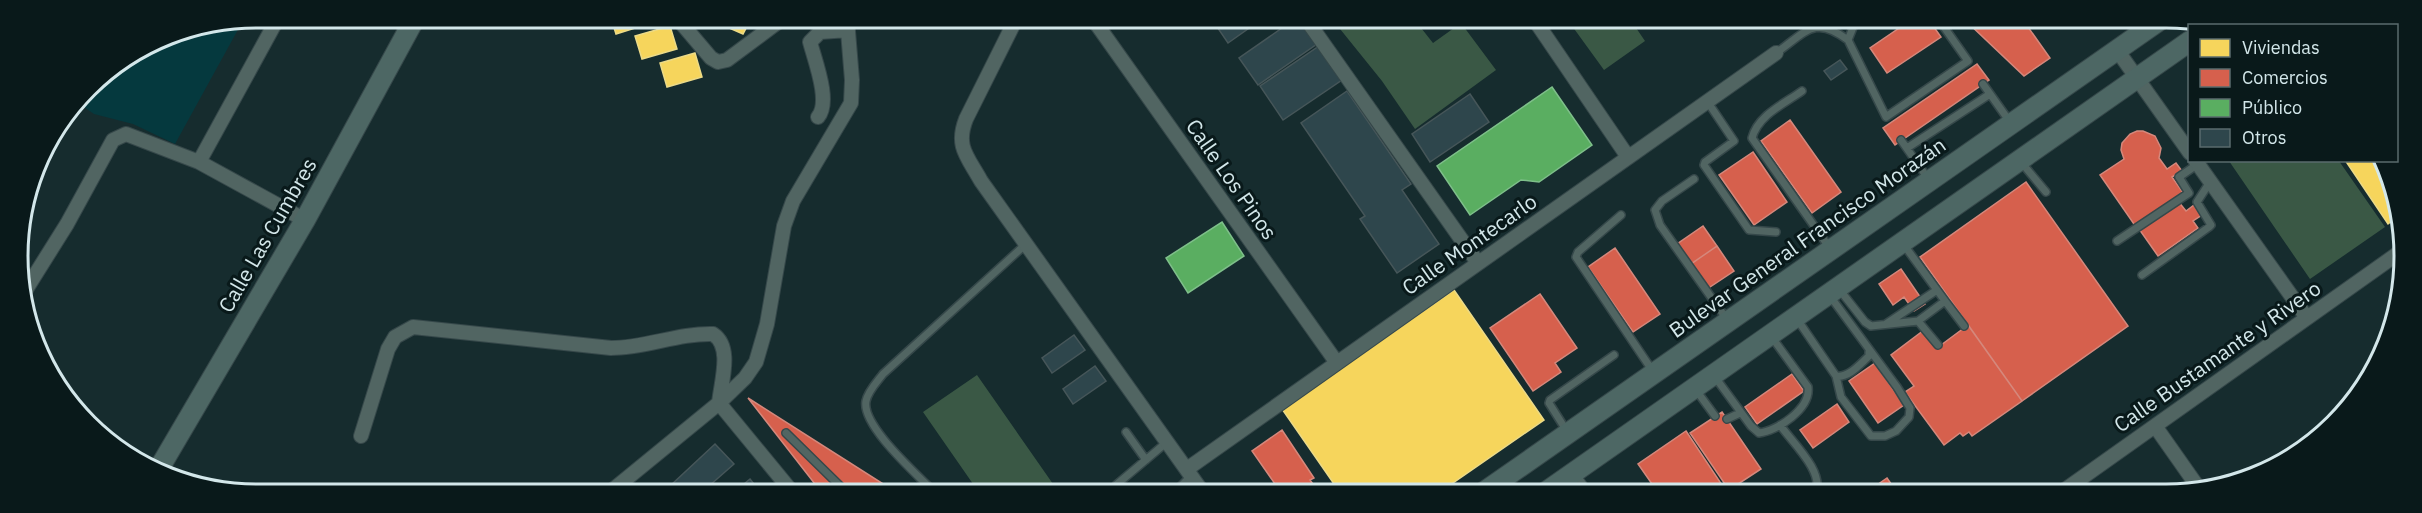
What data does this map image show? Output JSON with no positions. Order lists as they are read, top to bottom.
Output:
{
  "streets": {
    "main road": ["Calle Las Cumbres", "Bulevar General Francisco Morazán"],
    "street": ["Calle Los Pinos", "Calle Montecarlo", "Calle Bustamante y Rivero"]
  },
  "crossings": [
    ["Calle Los Pinos", "Calle Montecarlo"]
  ],
  "legend": [
    "Viviendas",
    "Comercios",
    "Público",
    "Otros"
  ]
}
